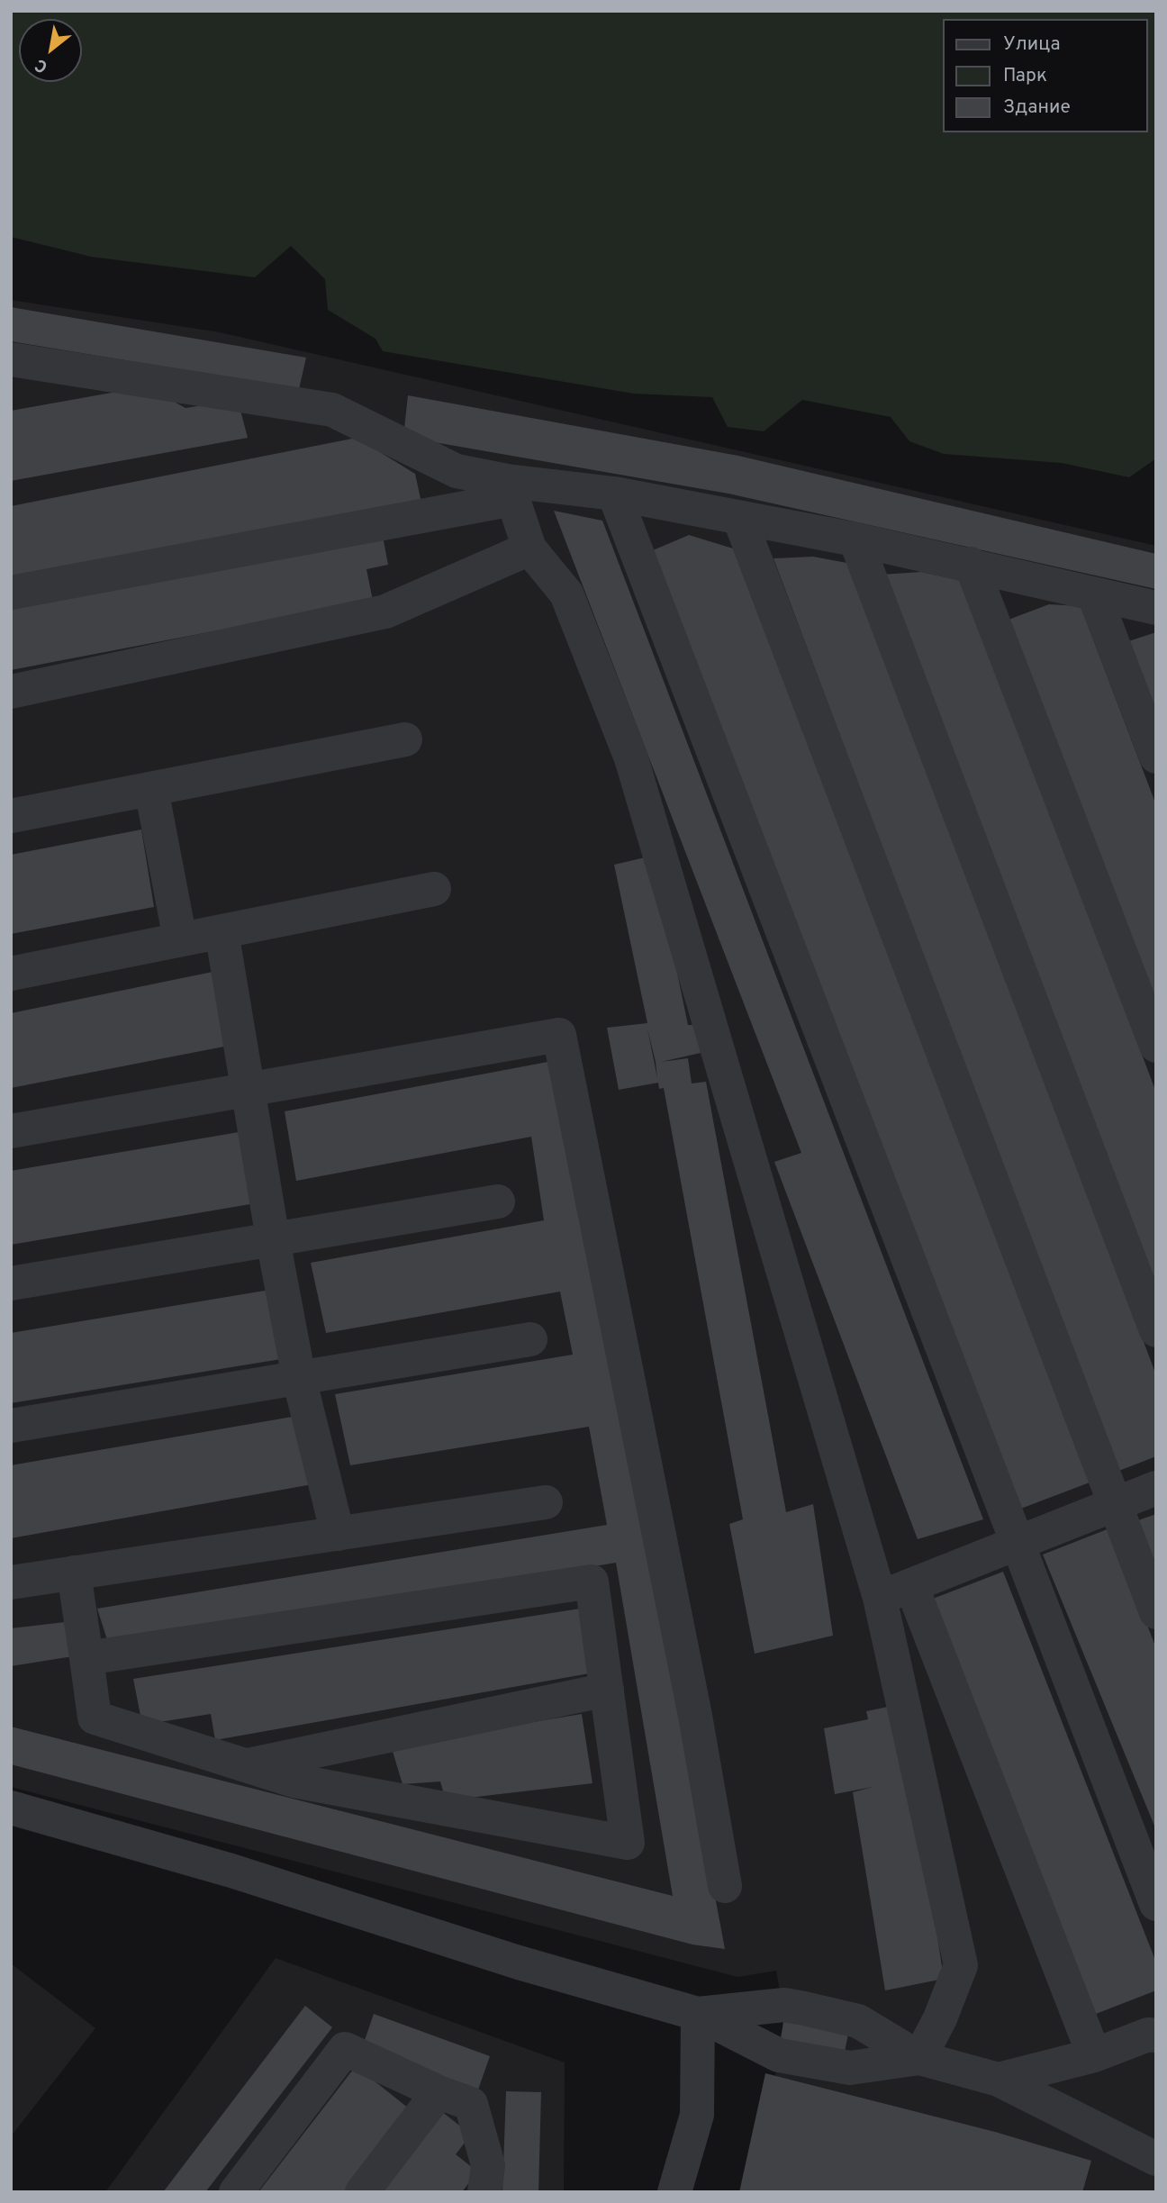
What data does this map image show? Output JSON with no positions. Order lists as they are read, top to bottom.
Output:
{
  "legend": ["Улица", "Парк", "Здание"],
  "north": "bottom left"
}
